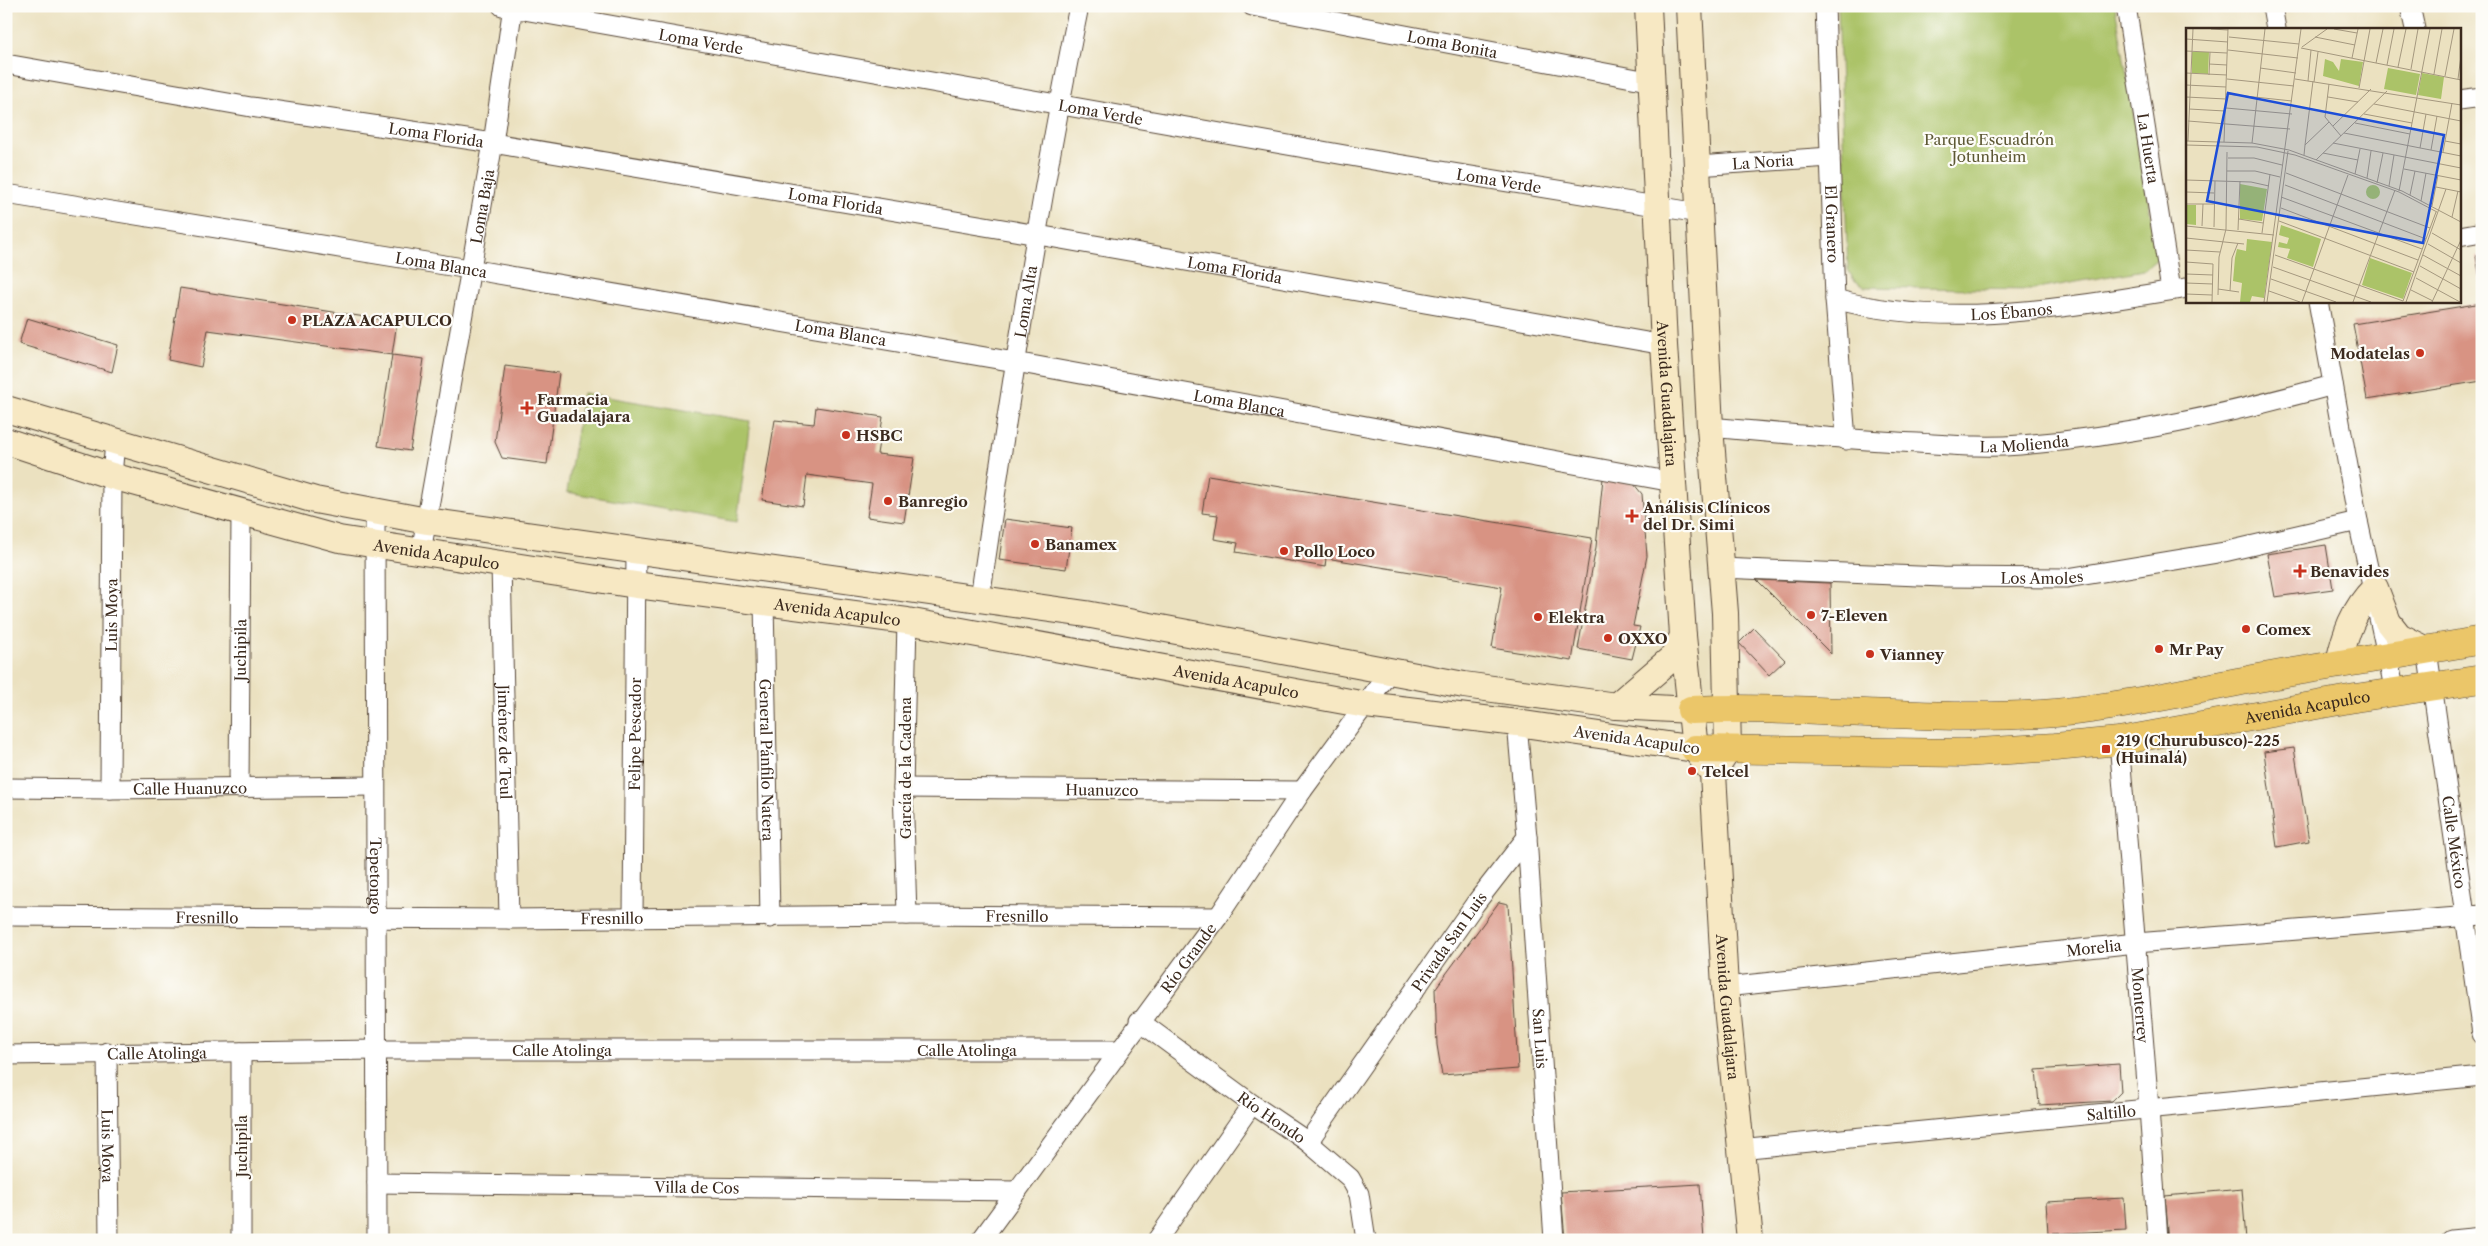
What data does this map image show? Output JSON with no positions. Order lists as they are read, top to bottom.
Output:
{
  "streets": {
    "main road": ["Avenida Guadalajara", "Avenida Acapulco"],
    "street": [
      "Loma Verde",
      "Loma Bonita",
      "Loma Florida",
      "La Huerta",
      "La Noria",
      "Loma Baja",
      "El Granero",
      "Loma Blanca",
      "Loma Alta",
      "Los Ébanos",
      "La Molienda",
      "Los Amoles",
      "Luis Moya",
      "Juchipila",
      "Felipe Pescador",
      "Jiménez de Teul",
      "General Pánfilo Natera",
      "García de la Cadena",
      "Calle Huanuzco",
      "Huanuzco",
      "Calle México",
      "Tepetongo",
      "Fresnillo",
      "Privada San Luis",
      "Morelia",
      "Río Grande",
      "Monterrey",
      "San Luis",
      "Calle Atolinga",
      "Saltillo",
      "Río Hondo",
      "Villa de Cos"
    ]
  },
  "crossings": [
    ["Loma Verde", "Loma Baja"],
    ["Loma Verde", "Loma Alta"],
    ["Loma Verde", "Avenida Guadalajara"],
    ["Loma Bonita", "Avenida Guadalajara"],
    ["Loma Florida", "Loma Baja"],
    ["Loma Florida", "Loma Alta"],
    ["Loma Florida", "Avenida Guadalajara"],
    ["La Huerta", "Los Ébanos"],
    ["La Noria", "El Granero"],
    ["Loma Baja", "Loma Blanca"],
    ["Loma Baja", "Avenida Acapulco"],
    ["El Granero", "Los Ébanos"],
    ["El Granero", "La Molienda"],
    ["Loma Blanca", "Loma Alta"],
    ["Loma Blanca", "Avenida Guadalajara"],
    ["Loma Alta", "Avenida Acapulco"],
    ["Avenida Guadalajara", "Avenida Acapulco"],
    ["Avenida Guadalajara", "Morelia"],
    ["Avenida Guadalajara", "Saltillo"],
    ["Avenida Acapulco", "Luis Moya"],
    ["Avenida Acapulco", "Juchipila"],
    ["Avenida Acapulco", "Felipe Pescador"],
    ["Avenida Acapulco", "Jiménez de Teul"],
    ["Avenida Acapulco", "General Pánfilo Natera"],
    ["Avenida Acapulco", "García de la Cadena"],
    ["Avenida Acapulco", "Calle México"],
    ["Avenida Acapulco", "Tepetongo"],
    ["Avenida Acapulco", "Río Grande"],
    ["Avenida Acapulco", "Monterrey"],
    ["Luis Moya", "Calle Huanuzco"],
    ["Luis Moya", "Calle Atolinga"],
    ["Juchipila", "Calle Huanuzco"],
    ["Juchipila", "Calle Atolinga"],
    ["Felipe Pescador", "Fresnillo"],
    ["Jiménez de Teul", "Fresnillo"],
    ["General Pánfilo Natera", "Fresnillo"],
    ["García de la Cadena", "Huanuzco"],
    ["García de la Cadena", "Fresnillo"],
    ["Calle Huanuzco", "Tepetongo"],
    ["Huanuzco", "Río Grande"],
    ["Calle México", "Morelia"],
    ["Tepetongo", "Fresnillo"],
    ["Tepetongo", "Calle Atolinga"],
    ["Tepetongo", "Villa de Cos"],
    ["Fresnillo", "Río Grande"],
    ["Privada San Luis", "San Luis"],
    ["Privada San Luis", "Río Hondo"],
    ["Morelia", "Monterrey"],
    ["Río Grande", "Calle Atolinga"],
    ["Río Grande", "Río Hondo"],
    ["Río Grande", "Villa de Cos"],
    ["Monterrey", "Saltillo"]
  ],
  "parks": ["Parque Escuadrón Jotunheim"],
  "places": {
    "other": [
      "PLAZA ACAPULCO",
      "Modatelas",
      "HSBC",
      "Banregio",
      "Banamex",
      "Pollo Loco",
      "7-Eleven",
      "Elektra",
      "Comex",
      "OXXO",
      "Mr Pay",
      "Vianney",
      "Telcel"
    ],
    "health": ["Farmacia Guadalajara", "Análisis Clínicos del Dr. Simi", "Benavides"],
    "transit": ["219 (Churubusco)-225 (Huinalá)"]
  }
}
